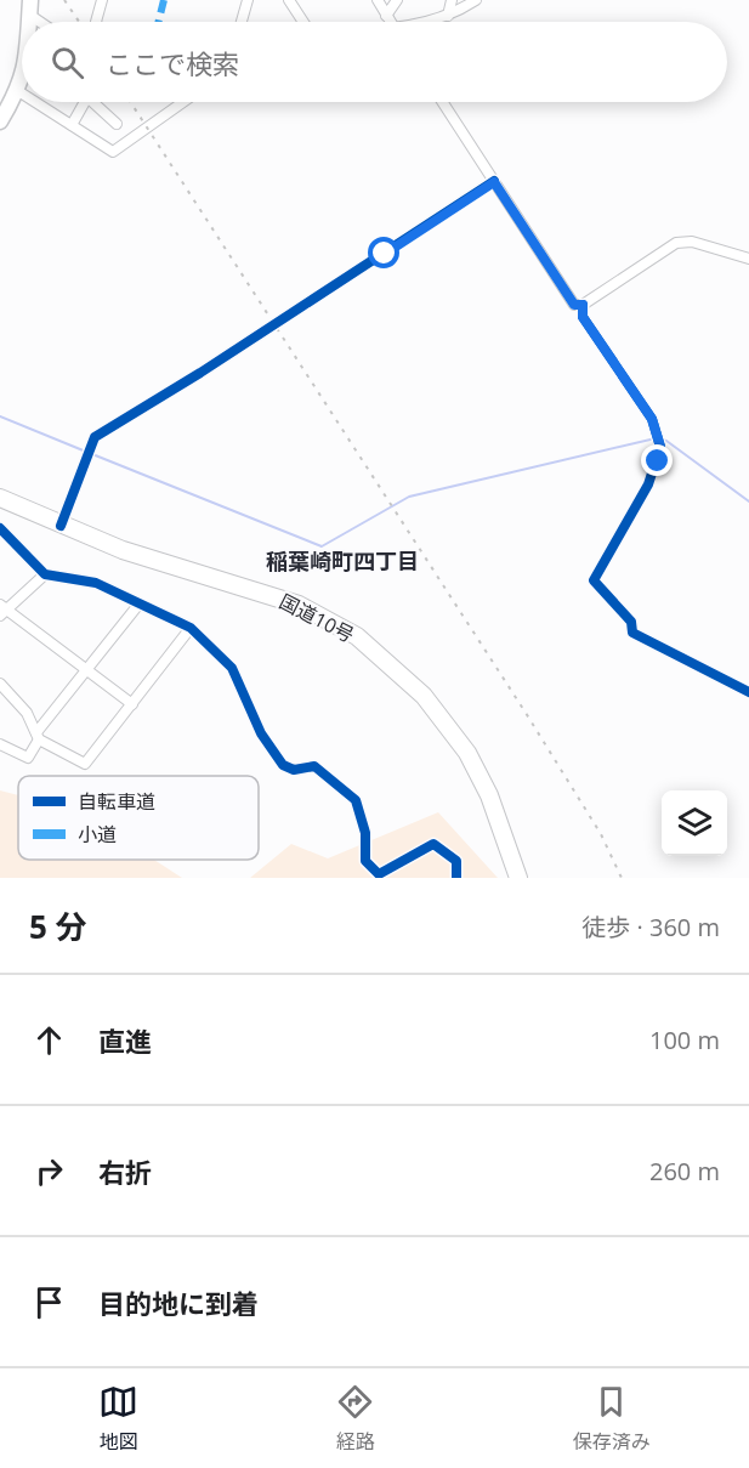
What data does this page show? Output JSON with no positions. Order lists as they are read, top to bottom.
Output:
{
  "streets": {
    "highway": ["国道10号"]
  },
  "districts": ["稲葉崎町四丁目"],
  "legend": ["自転車道", "小道"],
  "page": {
    "search": "ここで検索",
    "heading": ["5 分", "徒歩 · 360 m"],
    "list": [
      ["直進", "100 m"],
      ["右折", "260 m"],
      "目的地に到着"
    ],
    "nav": ["地図", "経路", "保存済み"]
  }
}
